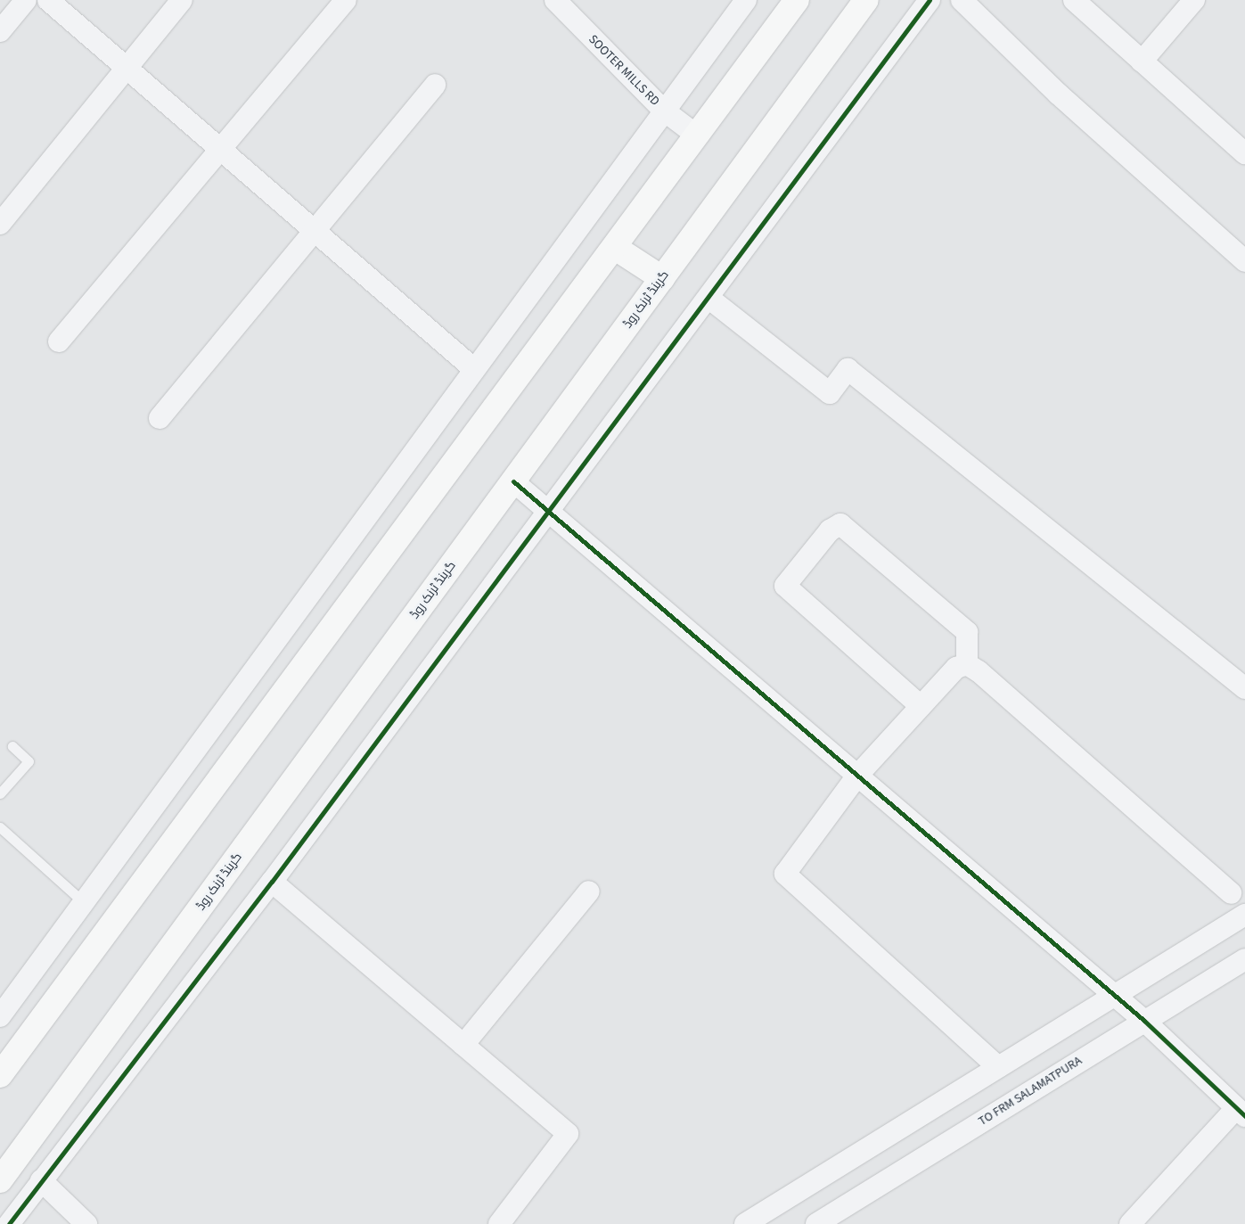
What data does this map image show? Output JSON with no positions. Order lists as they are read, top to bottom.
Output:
{
  "streets": {
    "highway": ["گرینڈ ٹرنک روڈ"],
    "street": ["SOOTER MILLS RD", "TO FRM SALAMATPURA"]
  }
}
